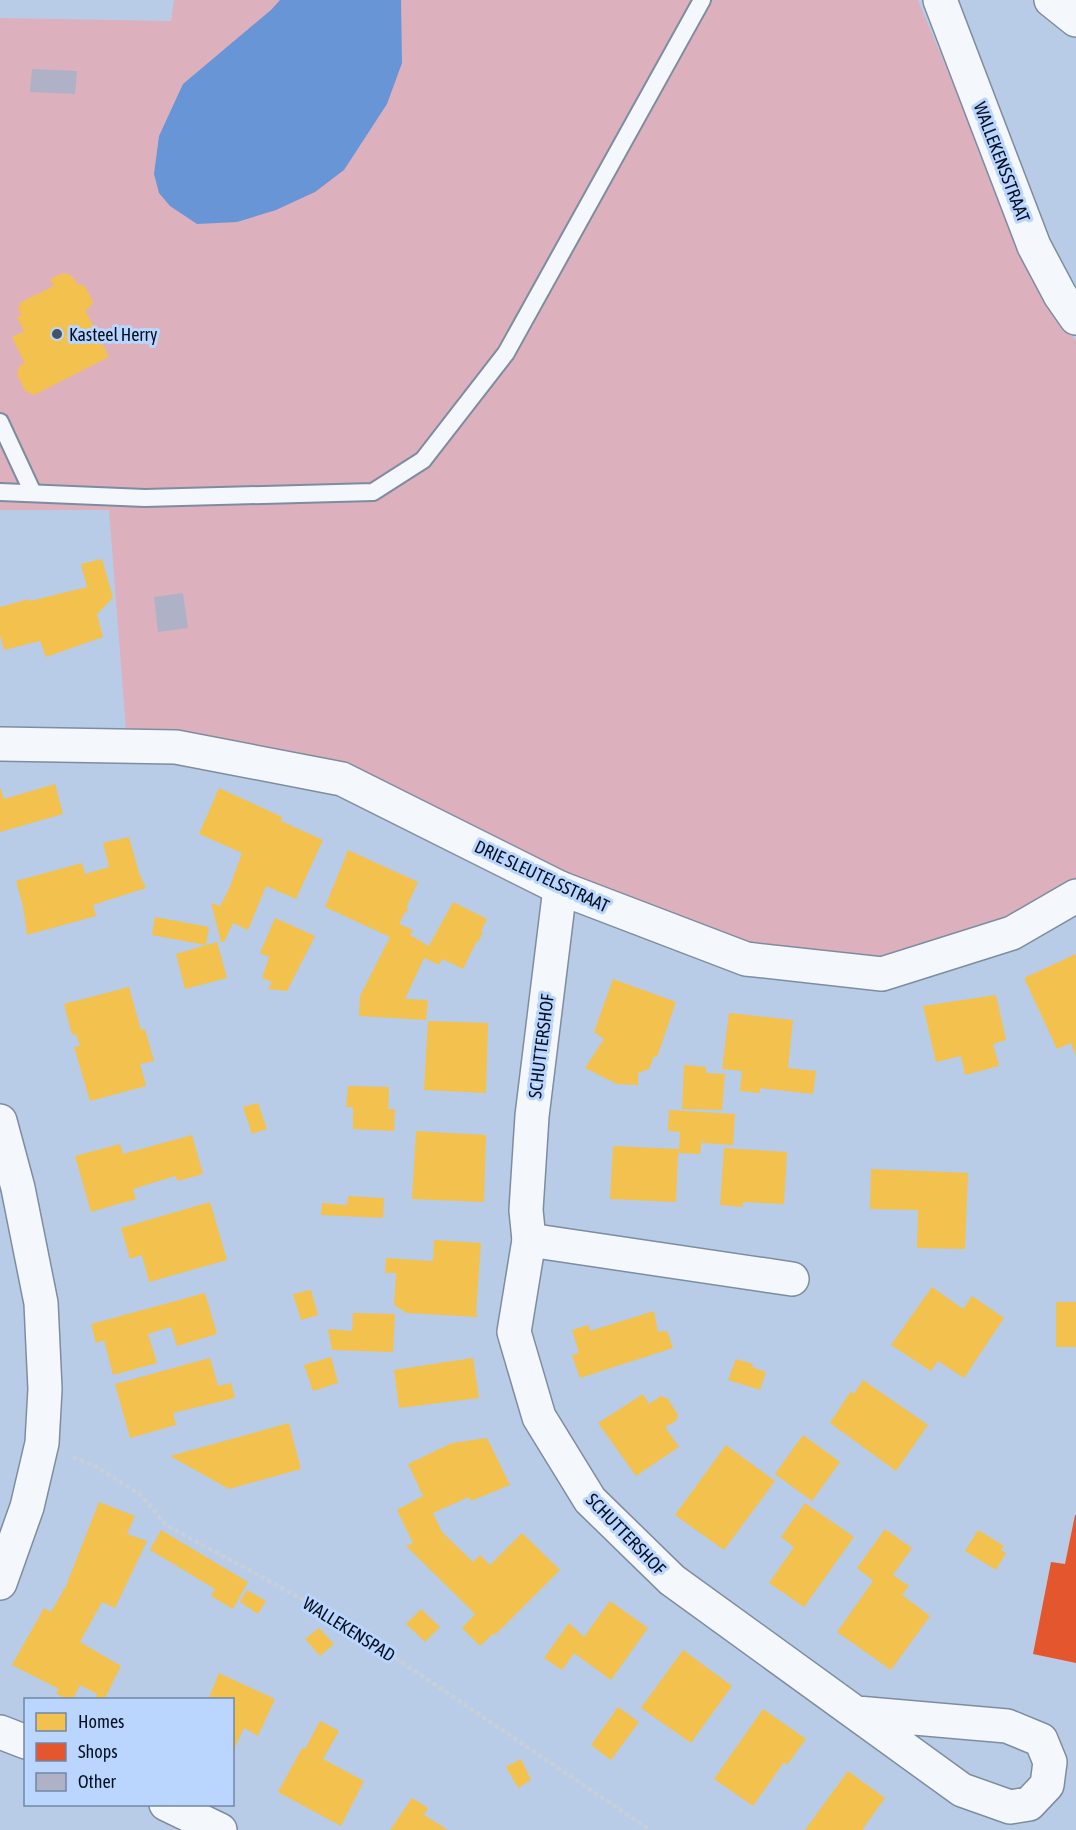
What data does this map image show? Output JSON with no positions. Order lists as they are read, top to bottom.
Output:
{
  "streets": {
    "street": ["WALLEKENSSTRAAT", "DRIE SLEUTELSSTRAAT", "SCHUTTERSHOF"],
    "path": ["WALLEKENSPAD"]
  },
  "crossings": [
    ["DRIE SLEUTELSSTRAAT", "SCHUTTERSHOF"]
  ],
  "places": ["Kasteel Herry"],
  "legend": ["Homes", "Shops", "Other"]
}
